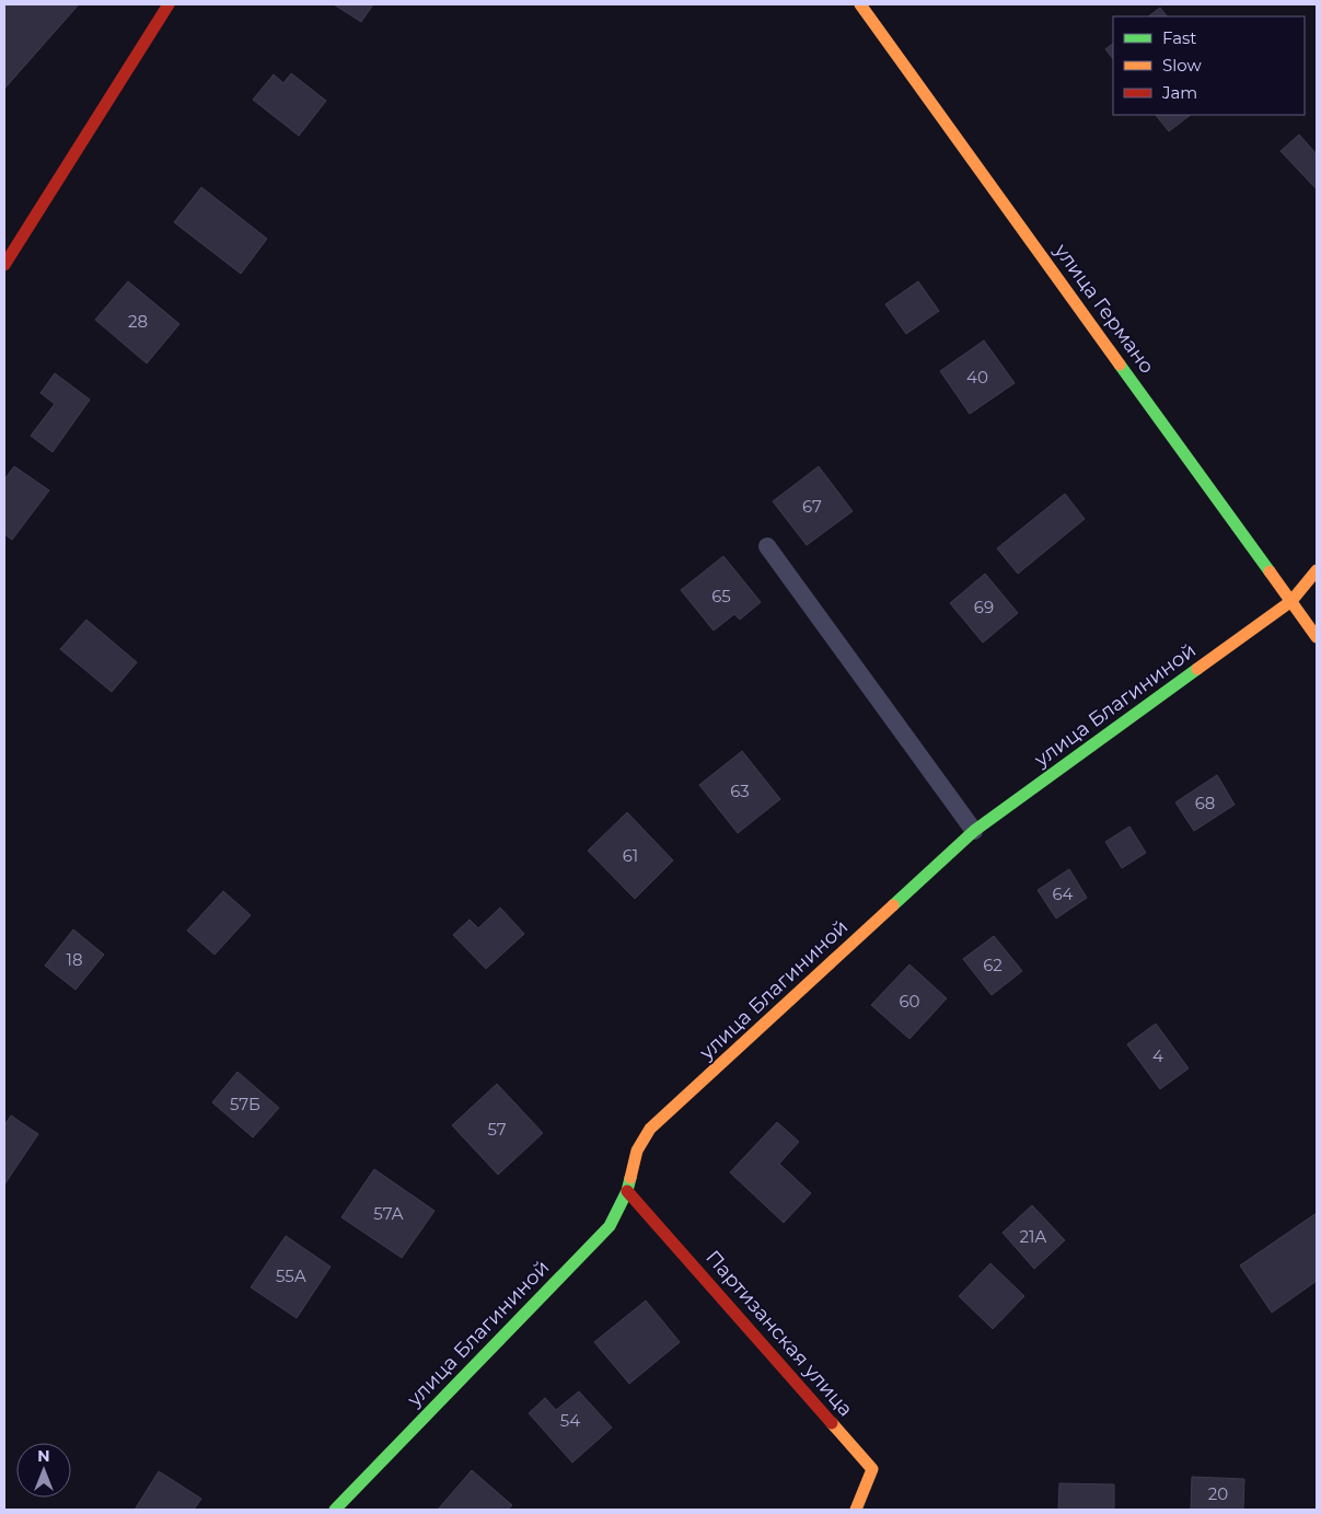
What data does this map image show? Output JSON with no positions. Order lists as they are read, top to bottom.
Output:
{
  "streets": {
    "street": ["улица Германо", "улица Благининой", "Партизанская улица"]
  },
  "crossings": [
    ["улица Германо", "улица Благининой"],
    ["улица Благининой", "Партизанская улица"]
  ],
  "house_numbers": [
    "28",
    "40",
    "67",
    "65",
    "69",
    "63",
    "68",
    "61",
    "64",
    "18",
    "62",
    "60",
    "4",
    "57Б",
    "57",
    "57А",
    "21А",
    "55А",
    "54",
    "20"
  ],
  "legend": ["Fast", "Slow", "Jam"],
  "north": "top"
}
